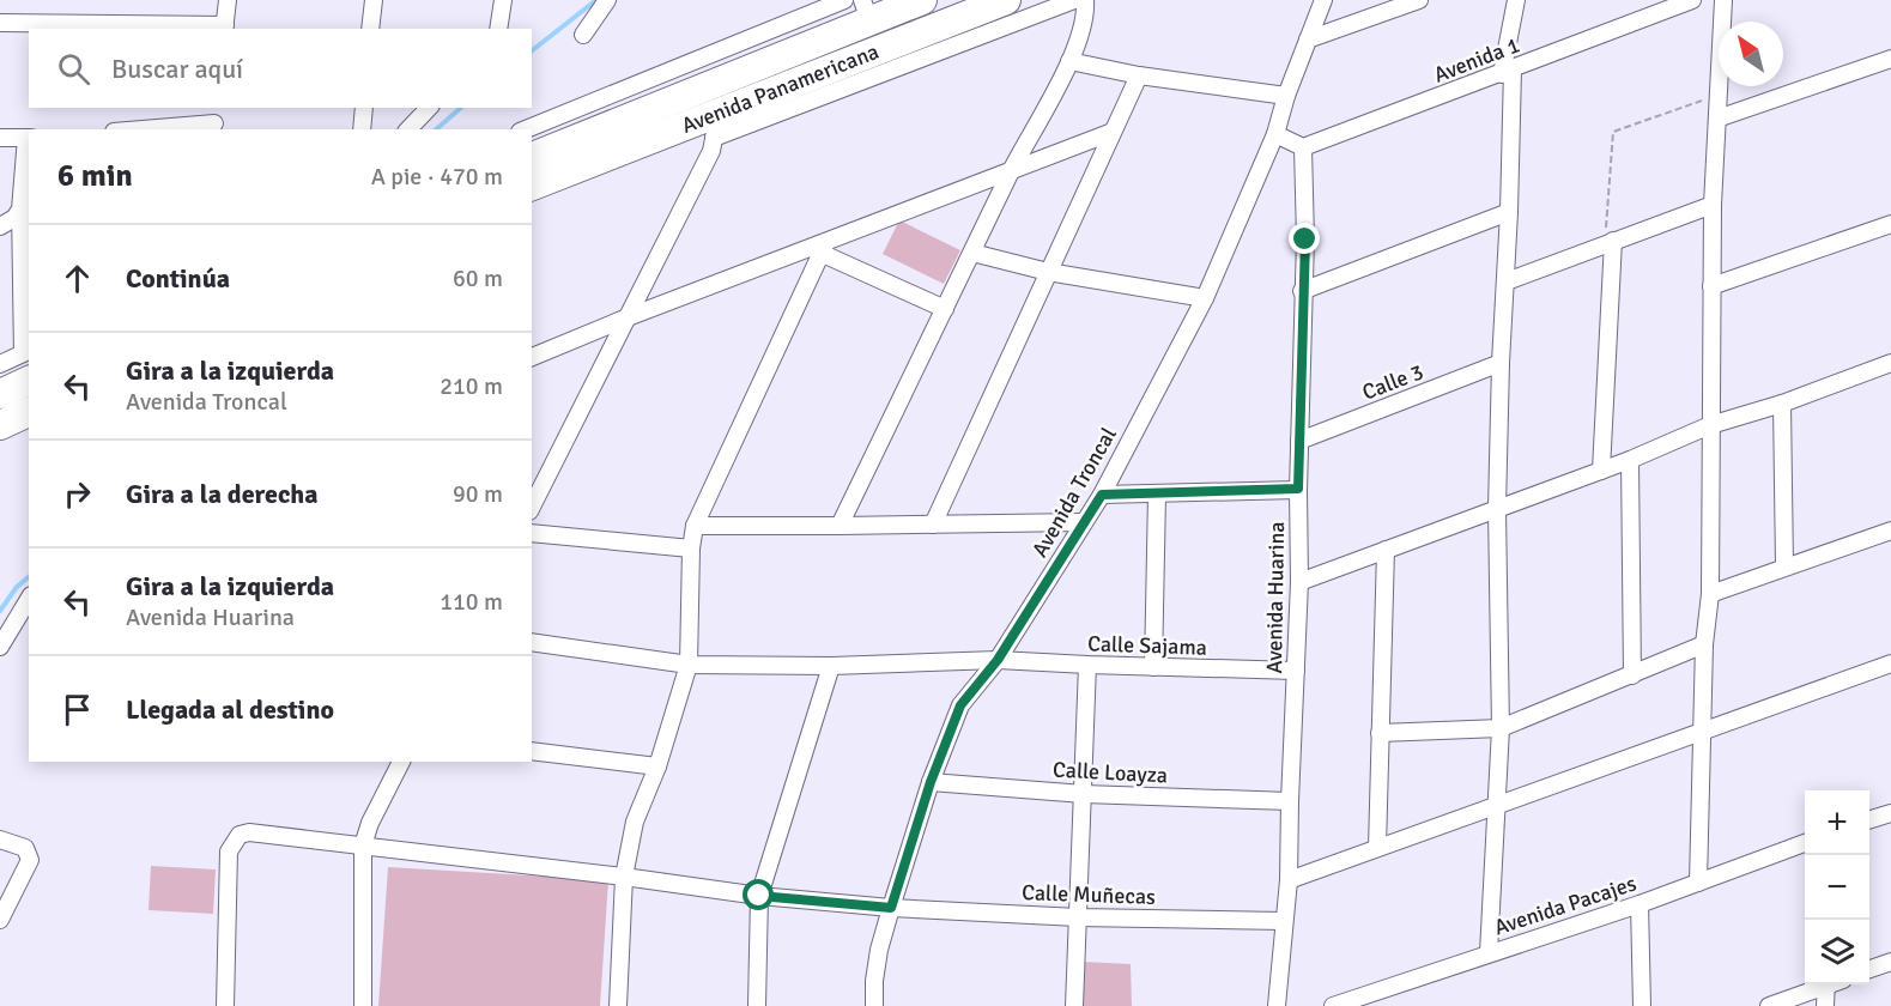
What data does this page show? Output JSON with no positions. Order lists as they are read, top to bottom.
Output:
{
  "streets": {
    "highway": ["Avenida Panamericana"],
    "street": [
      "Avenida 1",
      "Calle 3",
      "Avenida Troncal",
      "Avenida Huarina",
      "Calle Sajama",
      "Calle Loayza",
      "Calle Muñecas",
      "Avenida Pacajes"
    ]
  },
  "crossings": [
    ["Avenida 1", "Avenida Huarina"],
    ["Calle 3", "Avenida Huarina"],
    ["Avenida Troncal", "Calle Sajama"],
    ["Avenida Troncal", "Calle Loayza"],
    ["Avenida Troncal", "Calle Muñecas"],
    ["Avenida Huarina", "Calle Sajama"],
    ["Avenida Huarina", "Calle Loayza"],
    ["Avenida Huarina", "Calle Muñecas"]
  ],
  "north": "top left",
  "page": {
    "search": "Buscar aquí",
    "heading": ["6 min", "A pie · 470 m"],
    "list": [
      ["Continúa", "60 m"],
      ["Gira a la izquierda", "Avenida Troncal", "210 m"],
      ["Gira a la derecha", "90 m"],
      ["Gira a la izquierda", "Avenida Huarina", "110 m"],
      "Llegada al destino"
    ],
    "map_buttons": ["+", "−"]
  }
}
